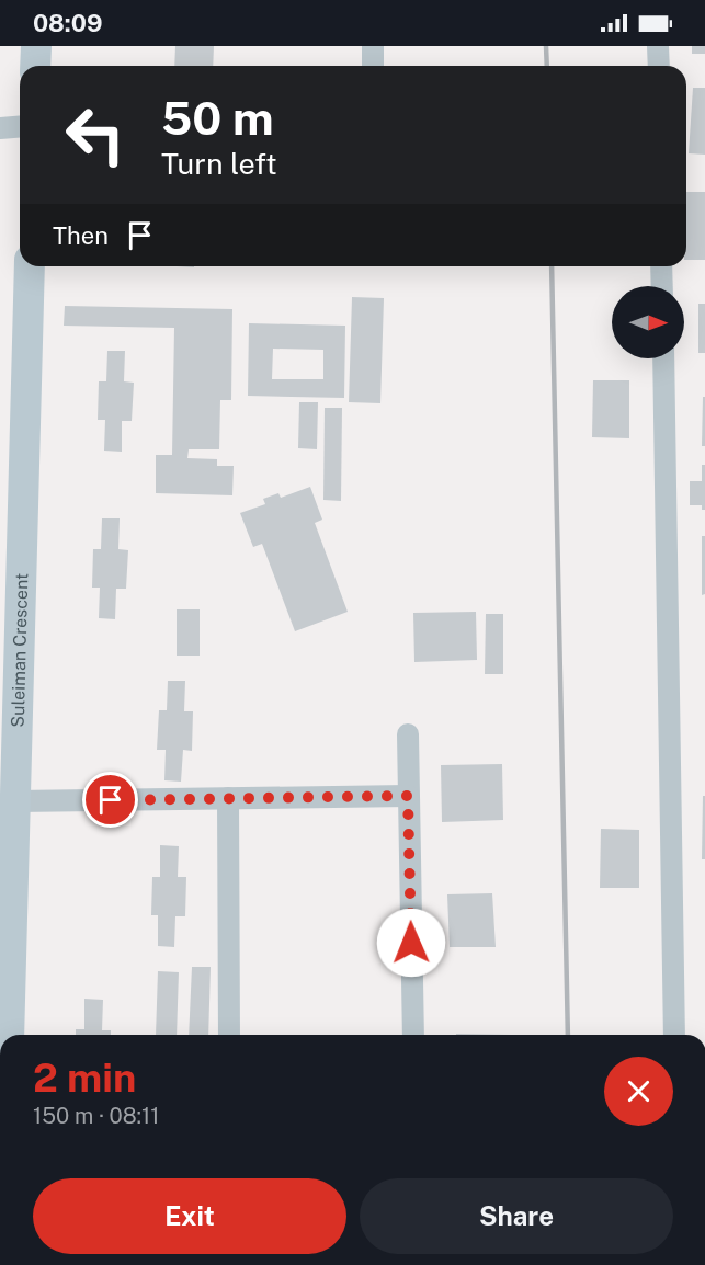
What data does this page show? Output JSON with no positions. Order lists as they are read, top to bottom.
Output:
{
  "streets": {
    "street": ["Suleiman Crescent"]
  },
  "north": "right",
  "page": {
    "status": "08:09",
    "turn": ["50 m", "Turn left"],
    "then": "Then",
    "heading": ["2 min", "150 m · 08:11"],
    "buttons": ["Exit", "Share"]
  }
}
